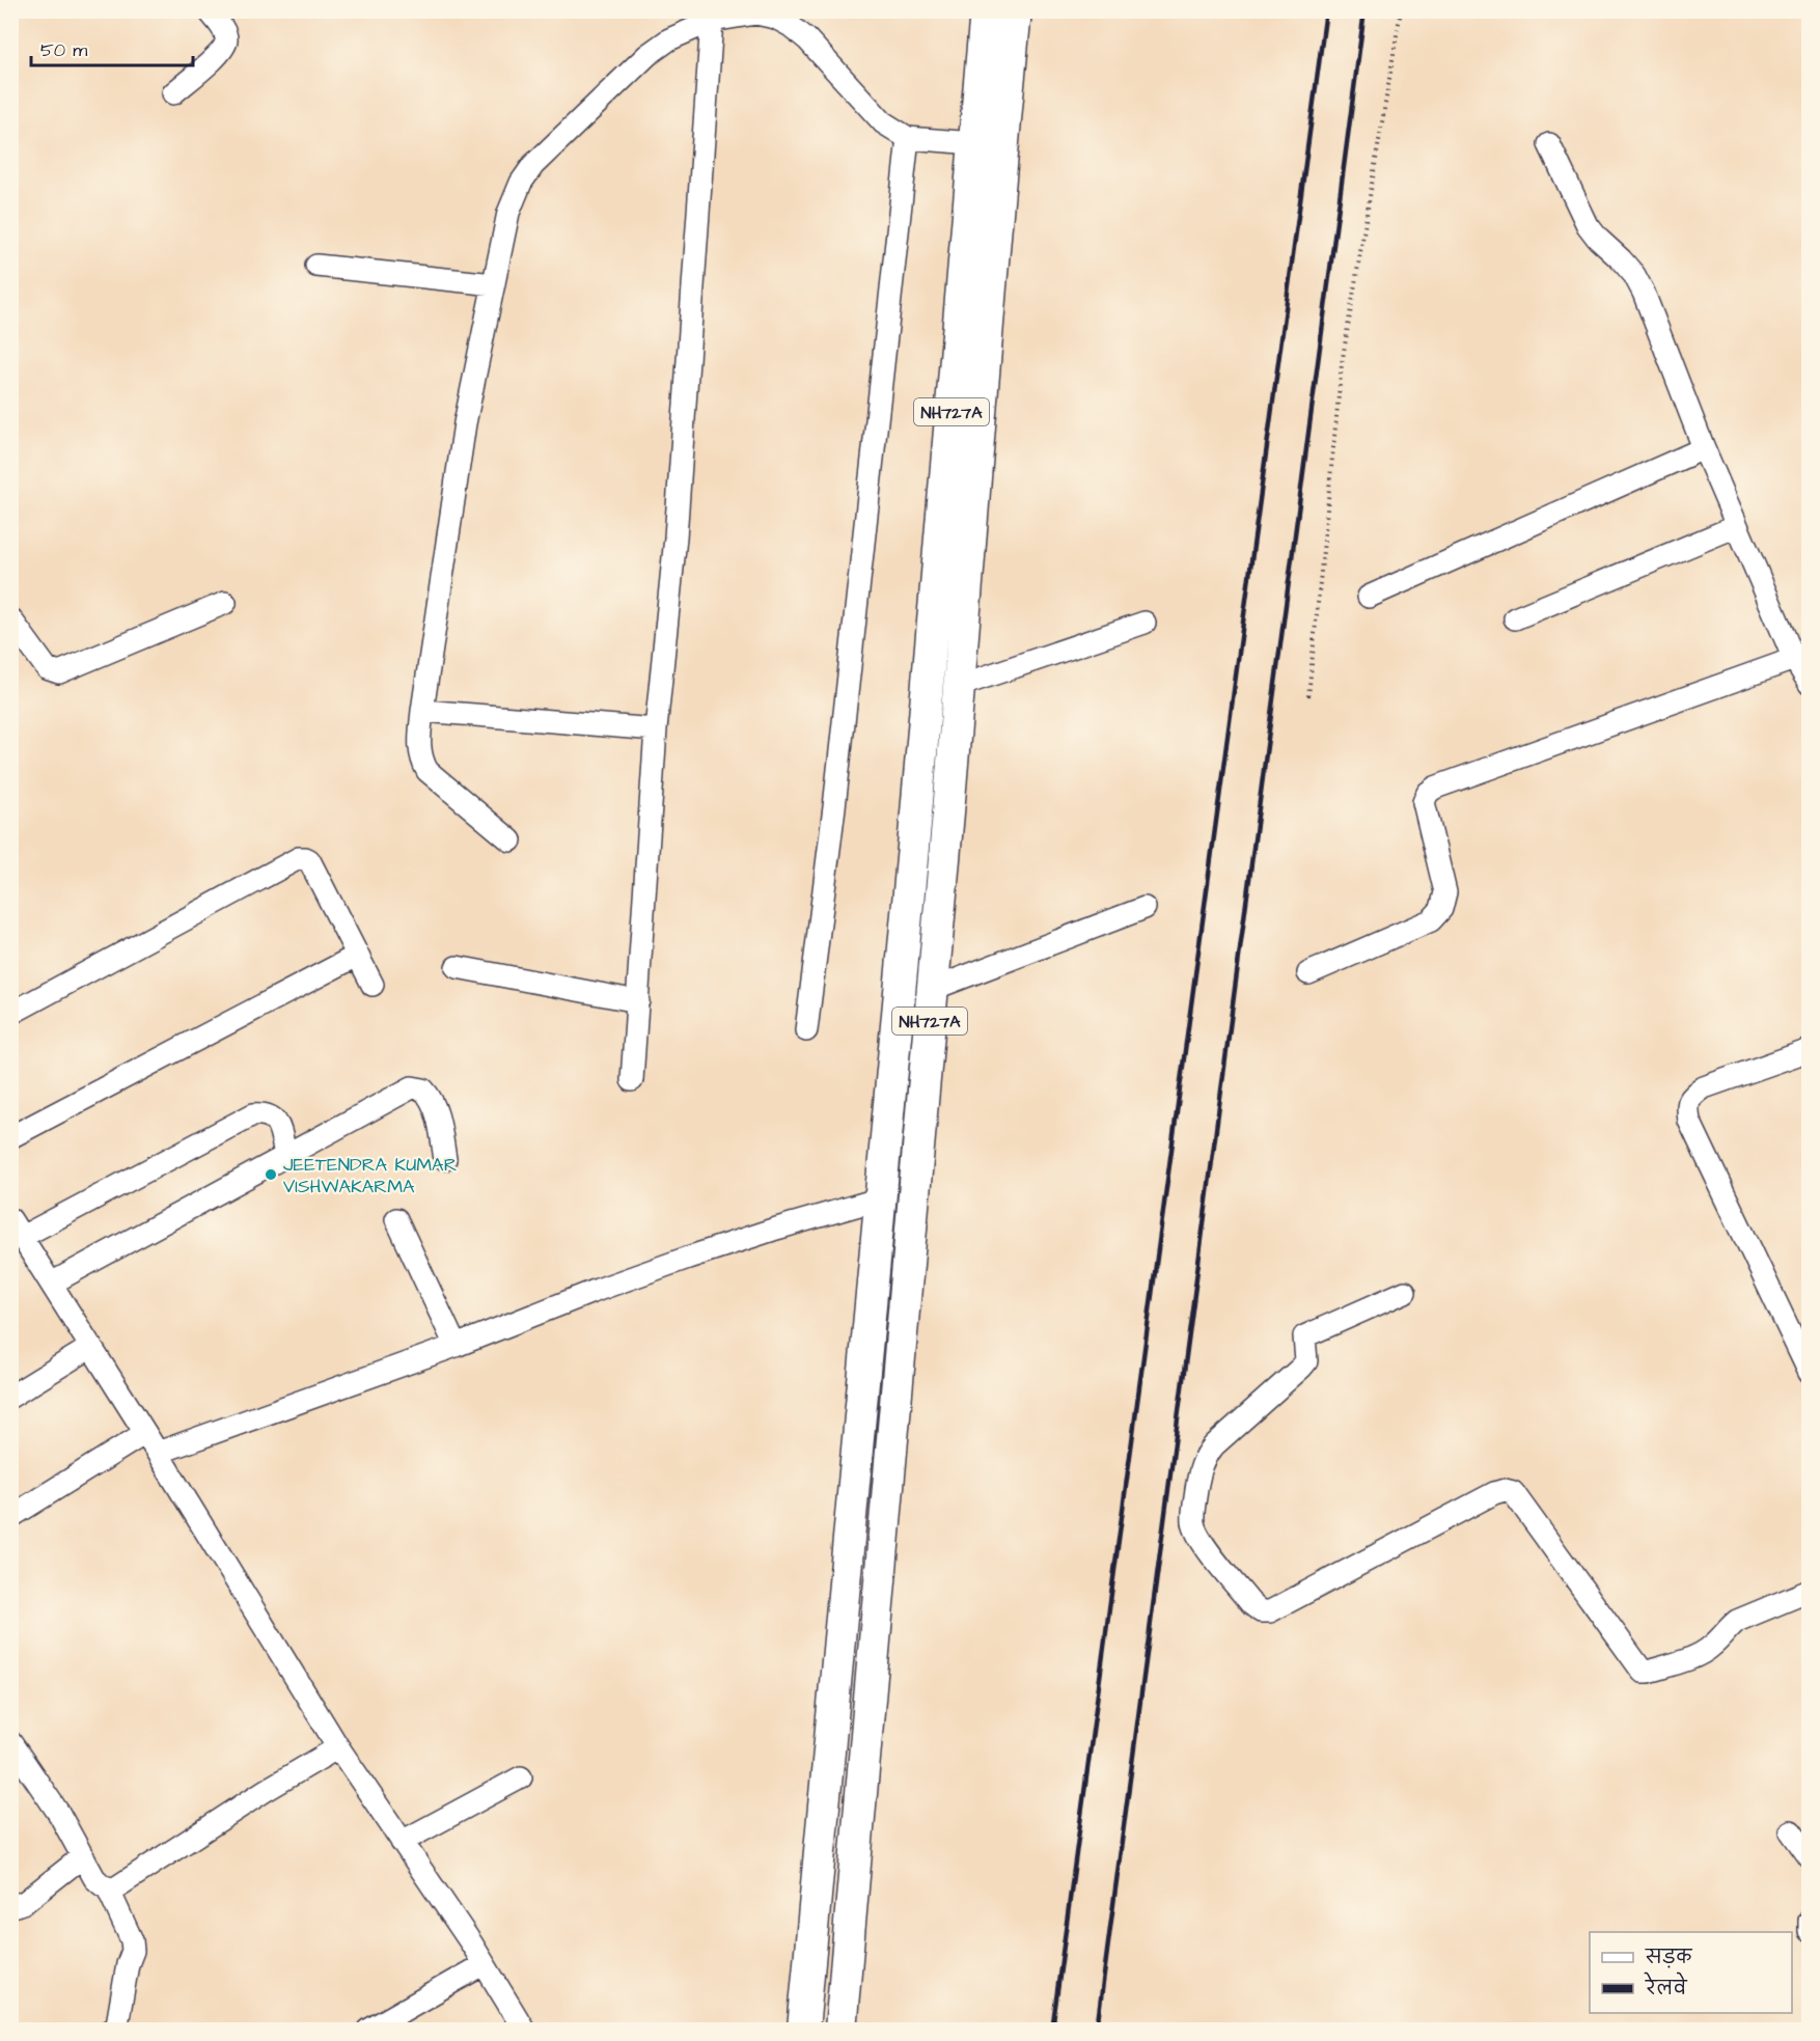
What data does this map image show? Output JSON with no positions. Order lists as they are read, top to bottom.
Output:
{
  "streets": {
    "highway": ["NH727A"]
  },
  "places": ["JEETENDRA KUMAR VISHWAKARMA"],
  "legend": ["सड़क", "रेलवे"],
  "scale_bar": "50 m"
}
